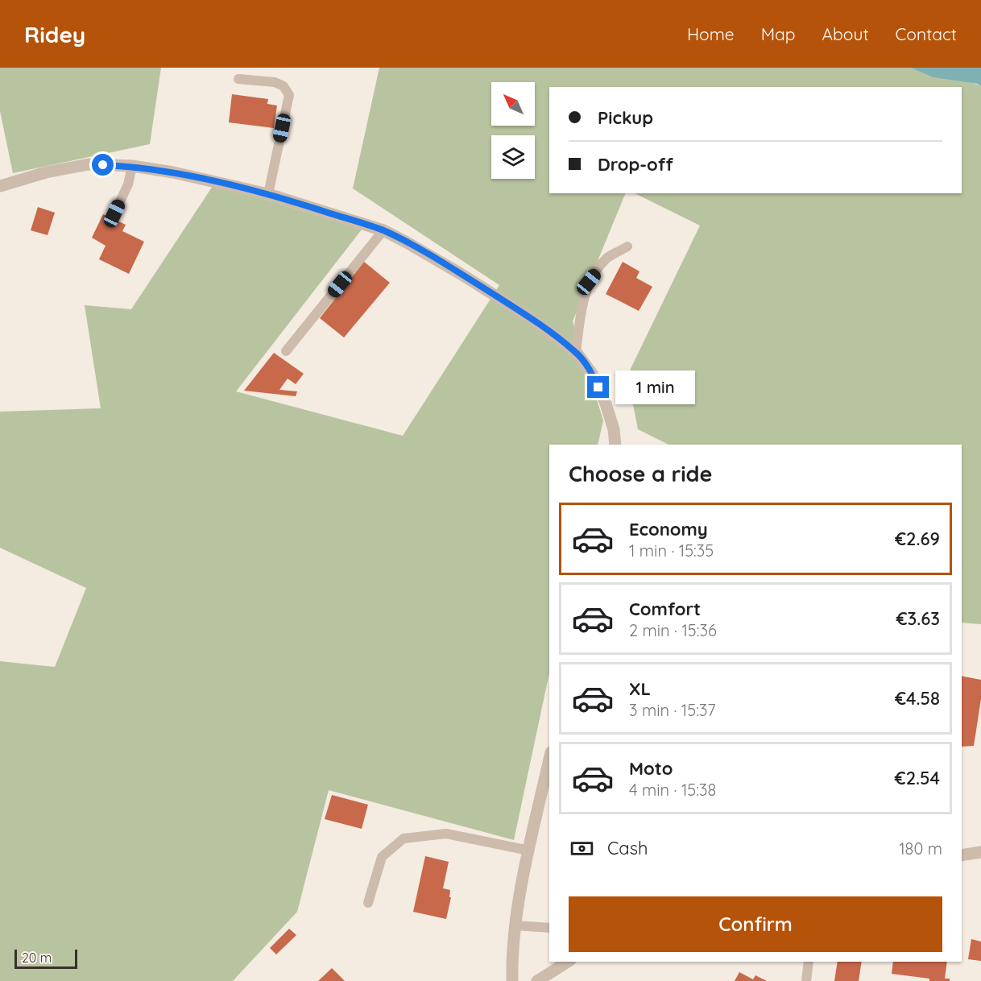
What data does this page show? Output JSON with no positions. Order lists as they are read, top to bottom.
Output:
{
  "scale_bar": "20 m",
  "north": "top left",
  "page": {
    "header": "Ridey",
    "nav": [
      "Home",
      "Map",
      "About",
      "Contact"
    ],
    "banner": ["Pickup", "Drop-off"],
    "bubble": "1 min",
    "heading": "Choose a ride",
    "list": [
      {
        "name": "Economy",
        "note": "1 min · 15:35",
        "value": "€2.69"
      },
      {
        "name": "Comfort",
        "note": "2 min · 15:36",
        "value": "€3.63"
      },
      {
        "name": "XL",
        "note": "3 min · 15:37",
        "value": "€4.58"
      },
      {
        "name": "Moto",
        "note": "4 min · 15:38",
        "value": "€2.54"
      }
    ],
    "pay": ["Cash", "180 m"],
    "buttons": "Confirm",
    "scale": "20 m"
  }
}
